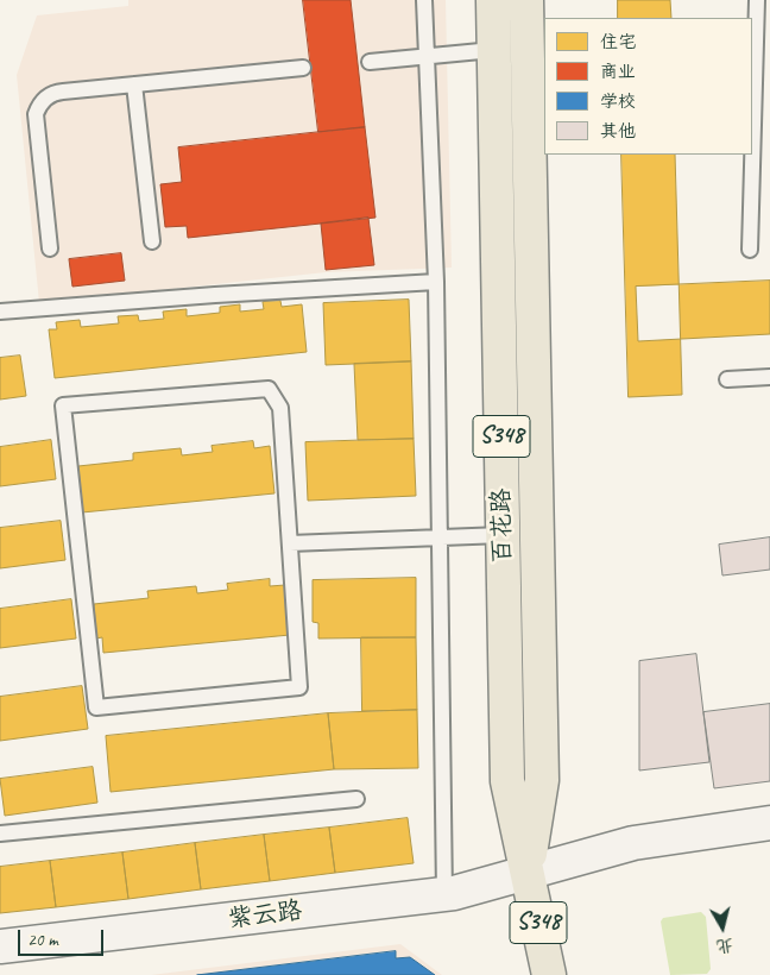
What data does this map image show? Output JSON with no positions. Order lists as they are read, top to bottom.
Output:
{
  "streets": {
    "main road": ["S348", "百花路"],
    "street": ["紫云路"]
  },
  "crossings": [
    ["百花路", "紫云路"]
  ],
  "legend": [
    "住宅",
    "商业",
    "学校",
    "其他"
  ],
  "scale_bar": "20 m",
  "north": "bottom"
}
